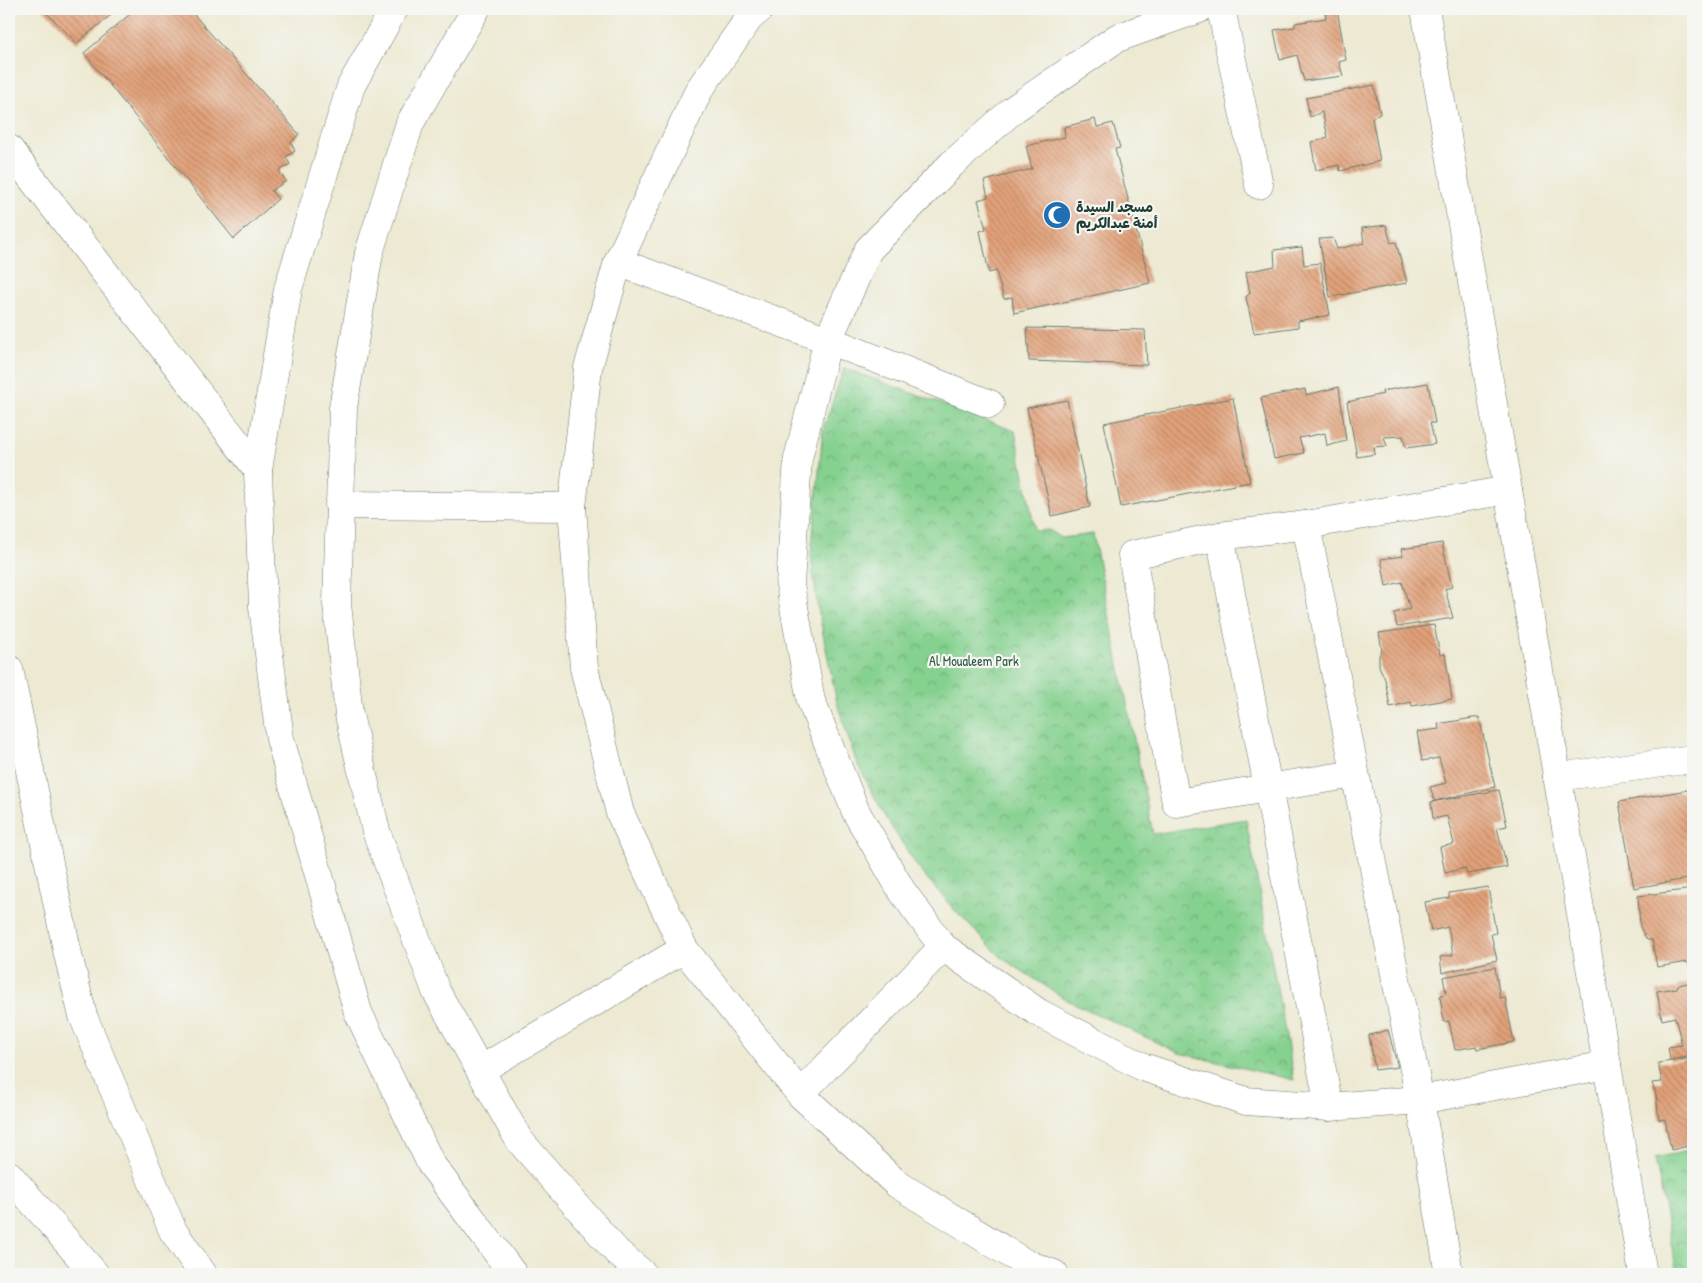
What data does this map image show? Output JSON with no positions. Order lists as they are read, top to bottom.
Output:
{
  "parks": ["Al Moualeem Park"],
  "places": {
    "mosque": ["مسجد السيدة أمنة عبدالكريم"]
  }
}
